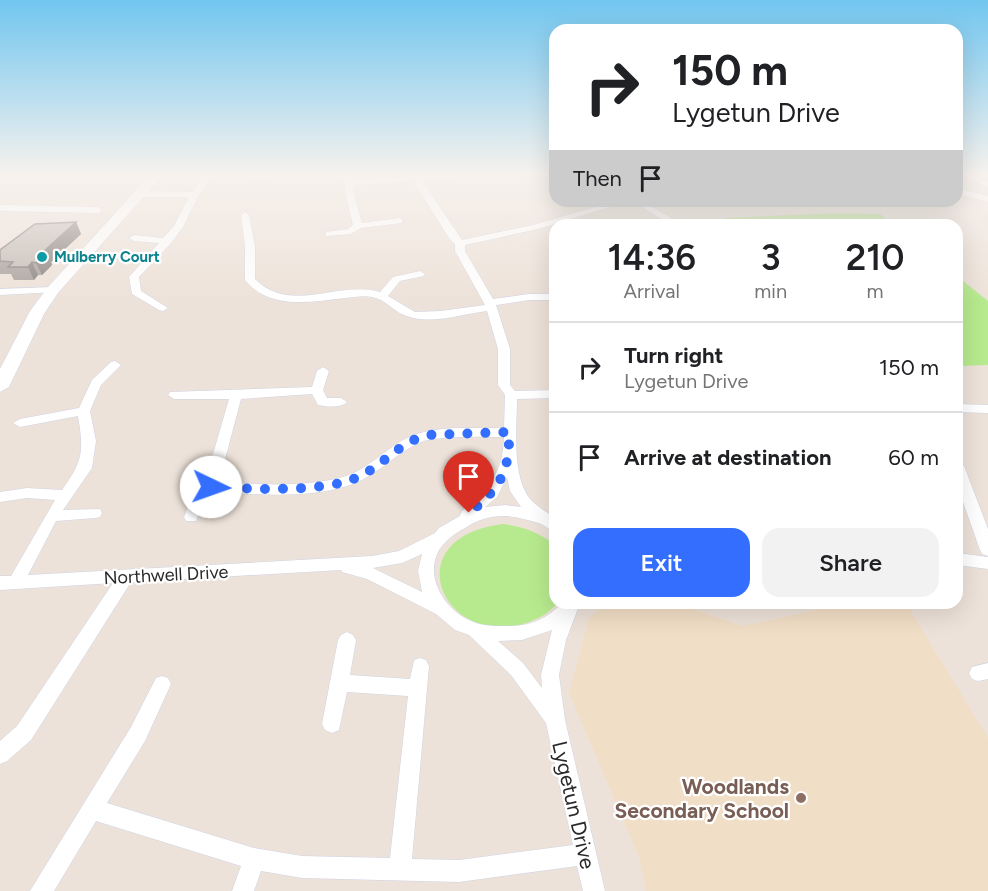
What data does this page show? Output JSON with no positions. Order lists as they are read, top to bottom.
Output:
{
  "streets": {
    "street": ["Northwell Drive", "Lygetun Drive"]
  },
  "places": ["Mulberry Court", "Woodlands Secondary School"],
  "page": {
    "turn": ["150 m", "Lygetun Drive"],
    "then": "Then",
    "eta": [
      "14:36",
      "Arrival",
      "3",
      "min",
      "210",
      "m"
    ],
    "list": [
      {
        "name": "Turn right",
        "note": "Lygetun Drive",
        "value": "150 m"
      },
      {
        "name": "Arrive at destination",
        "value": "60 m"
      }
    ],
    "buttons": ["Exit", "Share"]
  }
}
